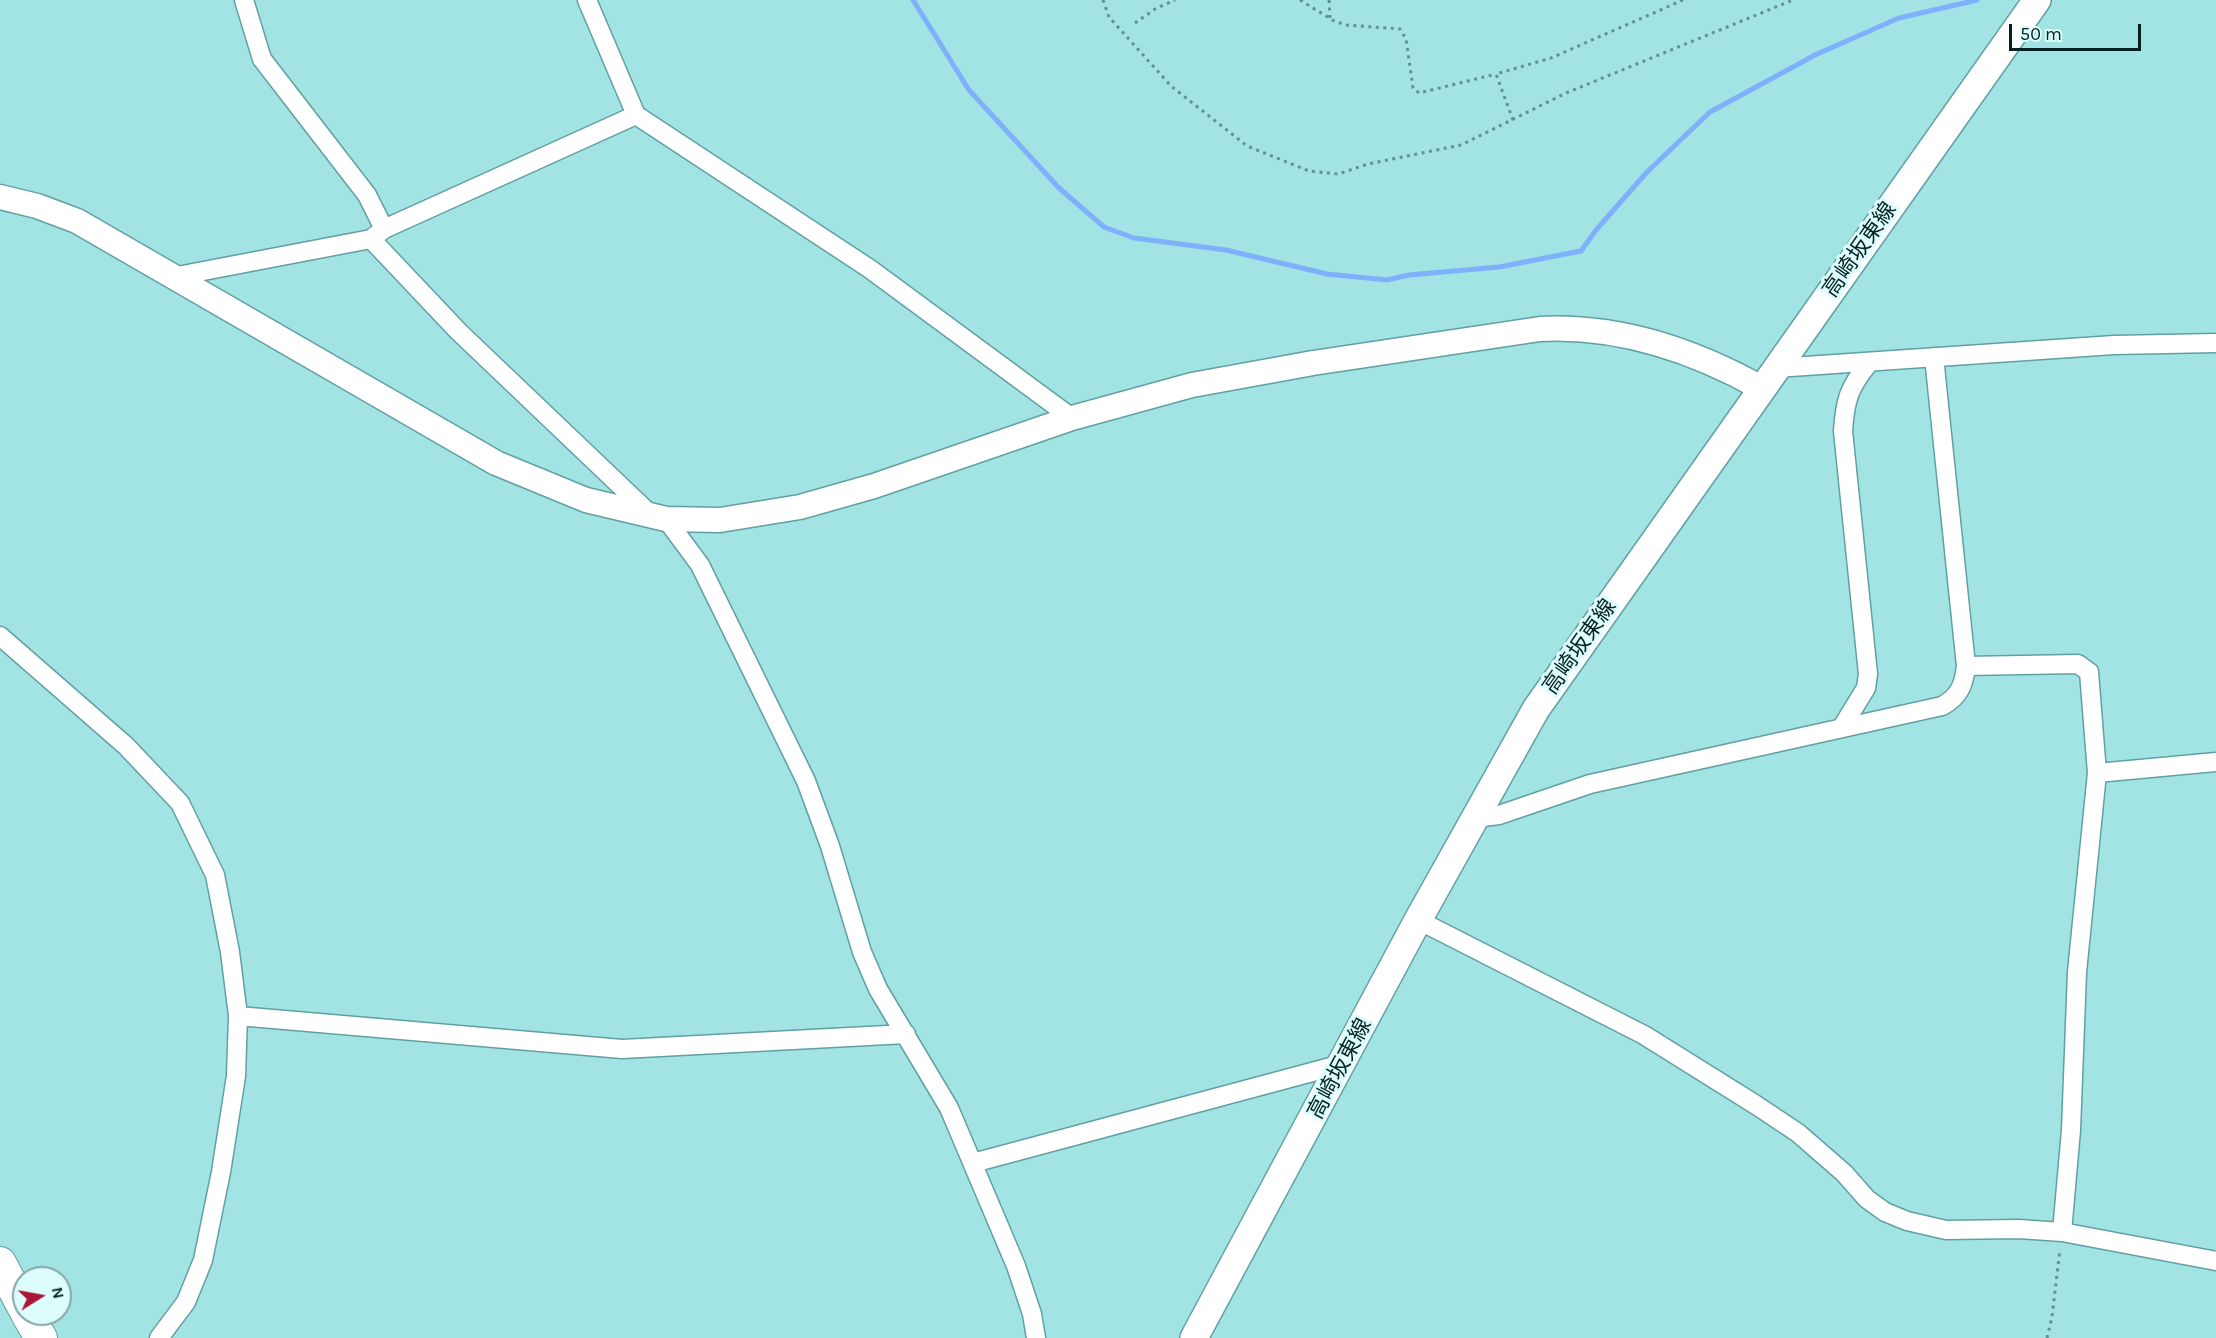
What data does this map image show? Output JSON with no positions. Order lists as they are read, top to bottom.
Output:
{
  "streets": {
    "main road": ["高崎坂東線"]
  },
  "scale_bar": "50 m",
  "north": "right"
}
